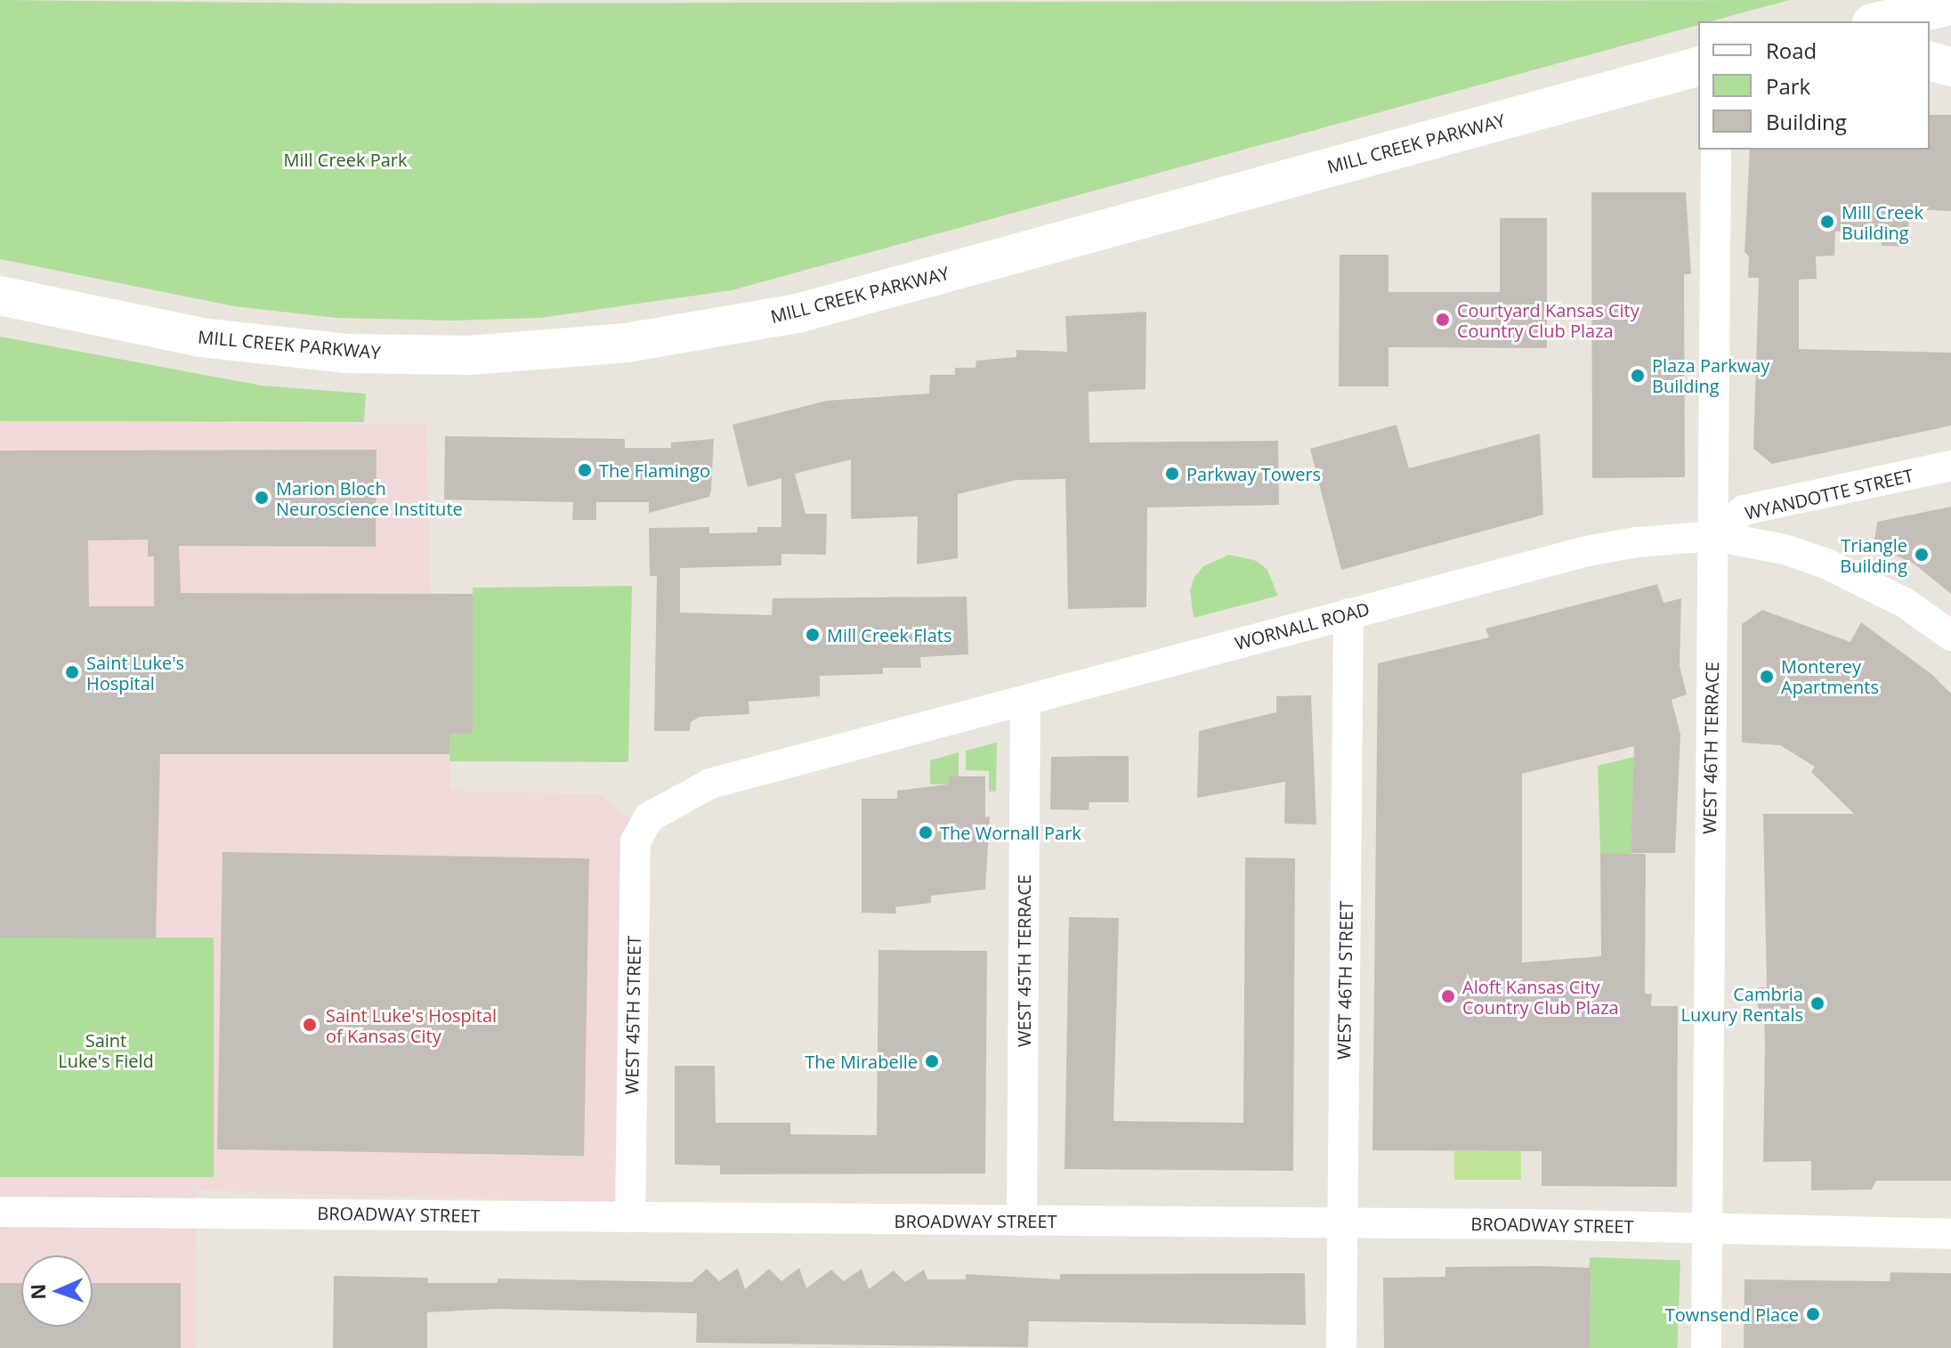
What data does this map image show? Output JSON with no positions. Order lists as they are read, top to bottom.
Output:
{
  "streets": {
    "main road": ["MILL CREEK PARKWAY"],
    "street": [
      "WYANDOTTE STREET",
      "WORNALL ROAD",
      "WEST 46TH TERRACE",
      "WEST 45TH TERRACE",
      "WEST 46TH STREET",
      "WEST 45TH STREET",
      "BROADWAY STREET"
    ]
  },
  "crossings": [
    ["WYANDOTTE STREET", "WORNALL ROAD"],
    ["WYANDOTTE STREET", "WEST 46TH TERRACE"],
    ["WORNALL ROAD", "WEST 46TH TERRACE"],
    ["WORNALL ROAD", "WEST 45TH TERRACE"],
    ["WORNALL ROAD", "WEST 46TH STREET"],
    ["WORNALL ROAD", "WEST 45TH STREET"],
    ["WEST 46TH TERRACE", "BROADWAY STREET"],
    ["WEST 45TH TERRACE", "BROADWAY STREET"],
    ["WEST 46TH STREET", "BROADWAY STREET"],
    ["WEST 45TH STREET", "BROADWAY STREET"]
  ],
  "parks": ["Mill Creek Park", "Saint Luke's Field"],
  "places": [
    "Mill Creek Building",
    "Courtyard Kansas City Country Club Plaza",
    "Plaza Parkway Building",
    "The Flamingo",
    "Parkway Towers",
    "Marion Bloch Neuroscience Institute",
    "Triangle Building",
    "Mill Creek Flats",
    "Saint Luke's Hospital",
    "Monterey Apartments",
    "The Wornall Park",
    "Aloft Kansas City Country Club Plaza",
    "Cambria Luxury Rentals",
    "Saint Luke's Hospital of Kansas City",
    "The Mirabelle",
    "Townsend Place"
  ],
  "legend": ["Road", "Park", "Building"],
  "north": "left"
}
